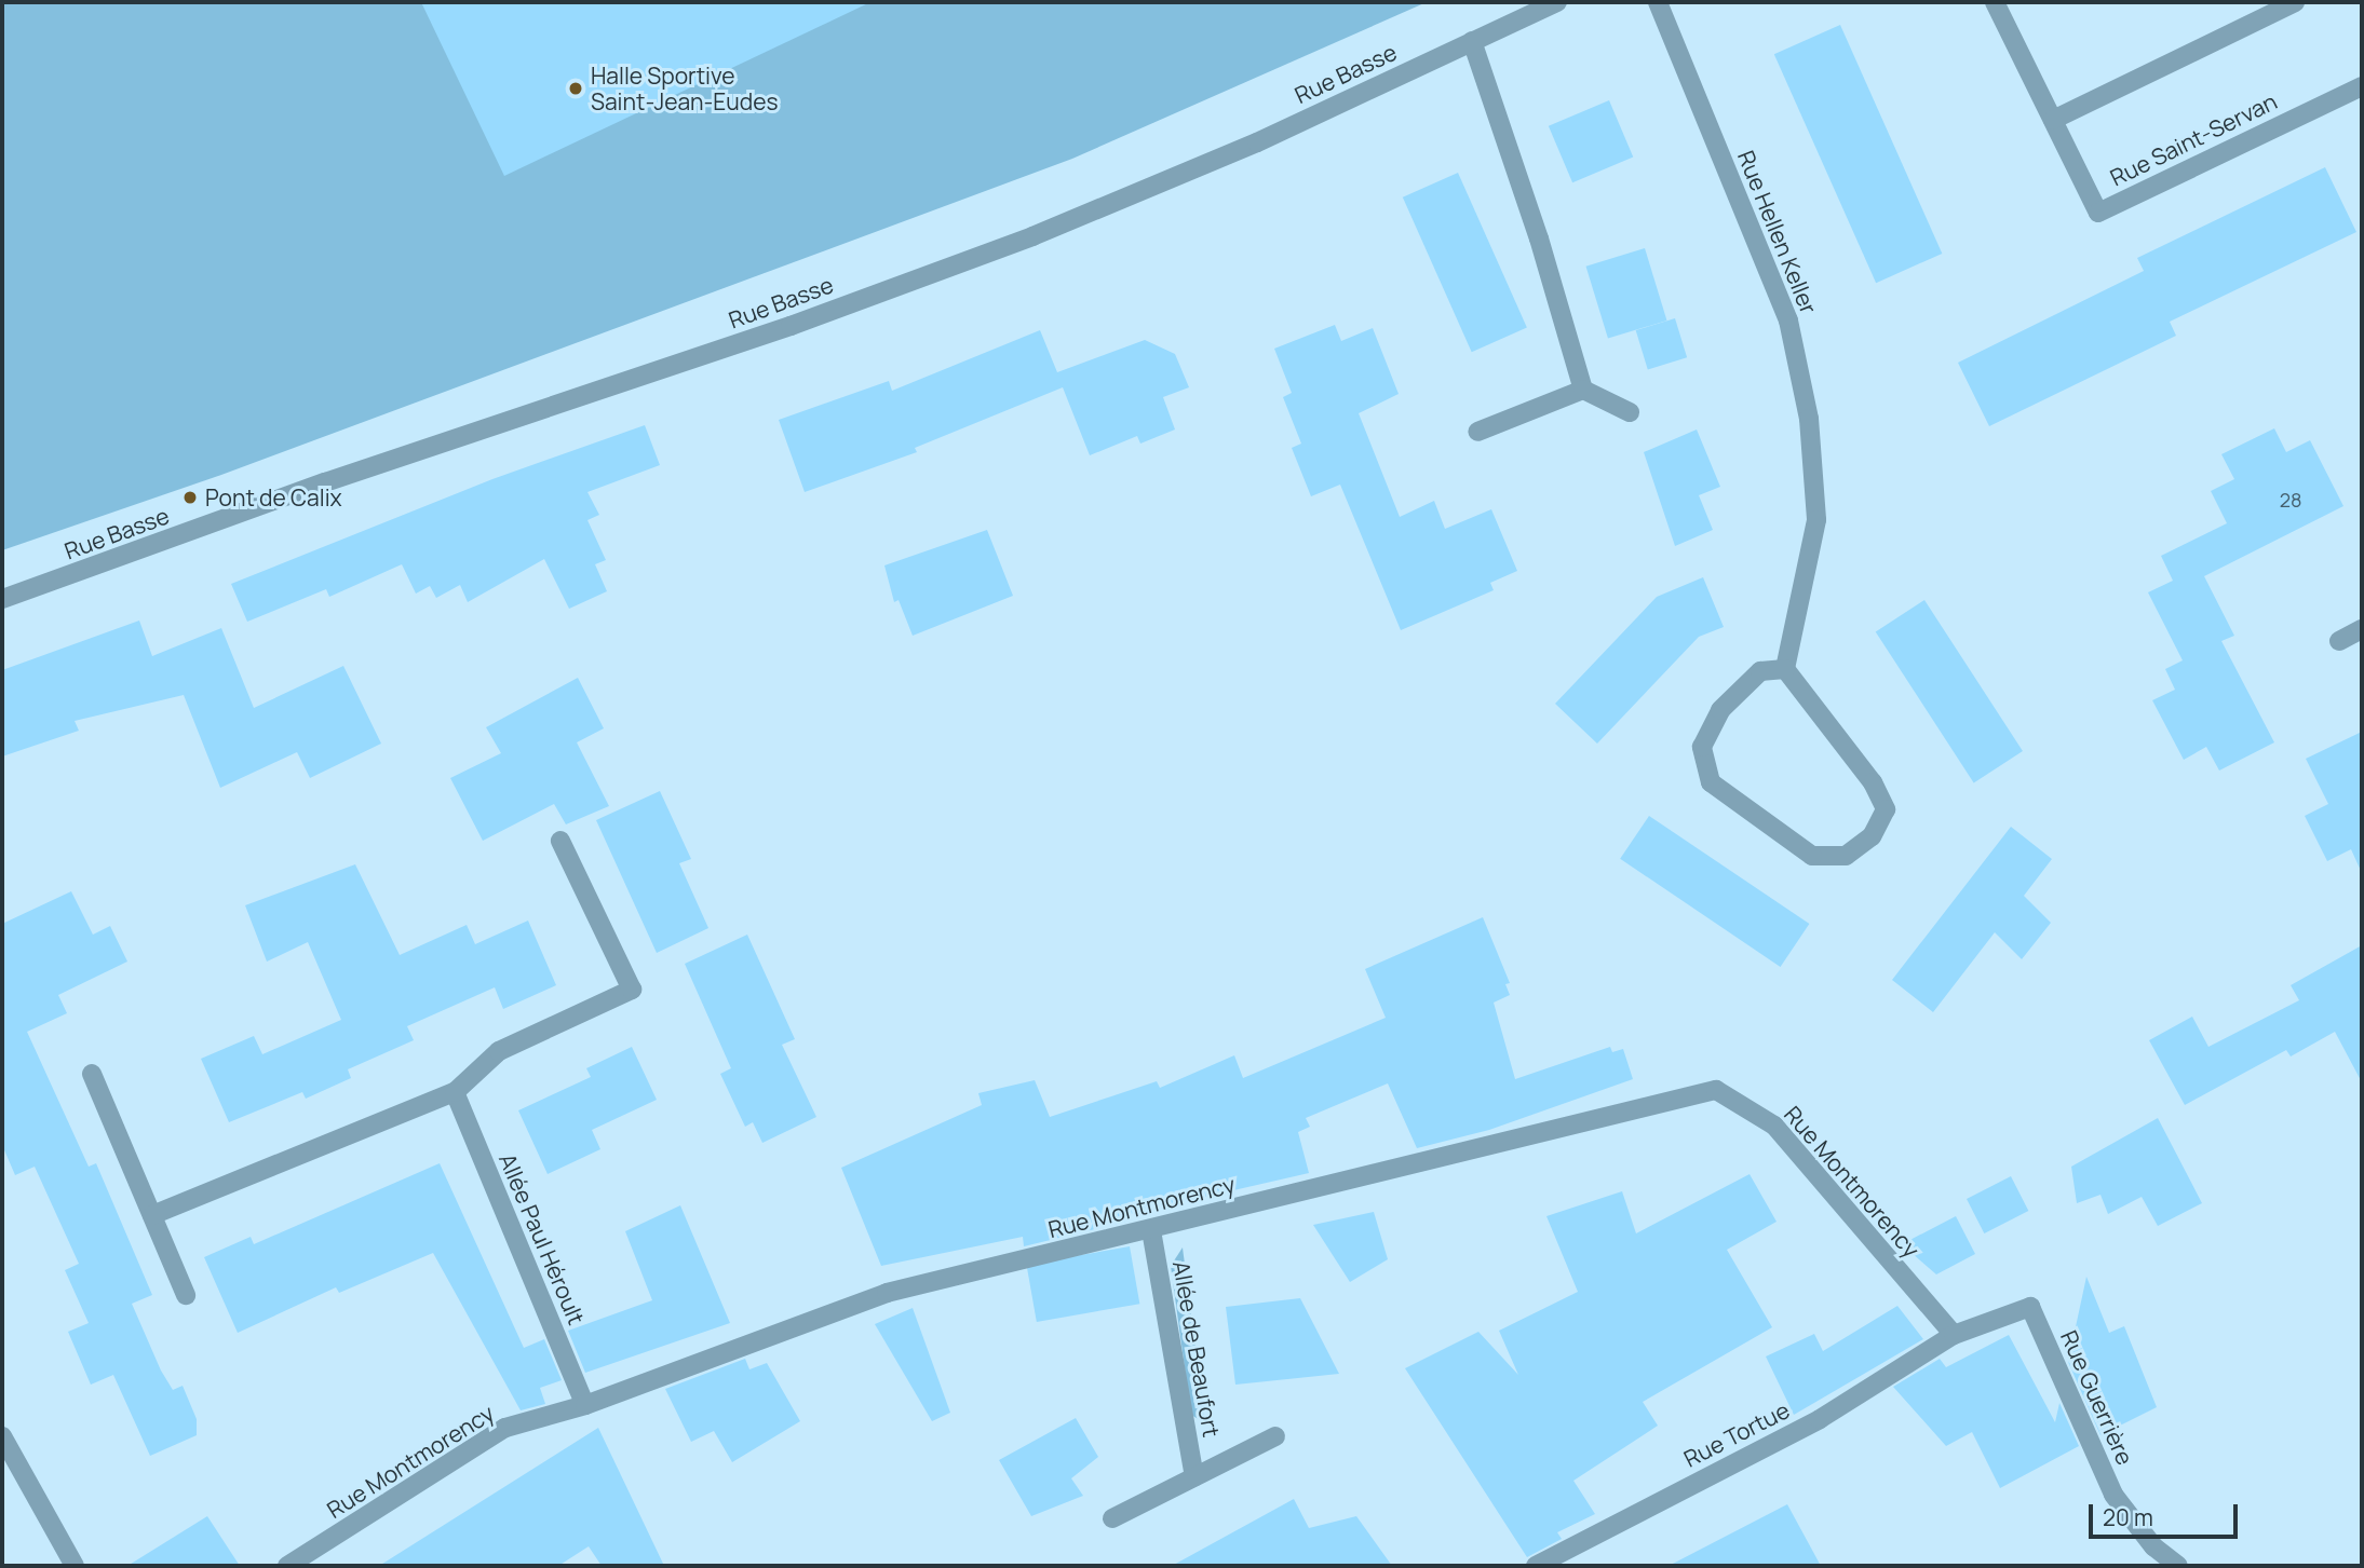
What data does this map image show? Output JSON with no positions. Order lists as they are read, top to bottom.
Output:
{
  "streets": {
    "street": [
      "Rue Basse",
      "Rue Saint-Servan",
      "Rue Hellen Keller",
      "Rue Montmorency",
      "Allée Paul Héroult",
      "Allée de Beaufort",
      "Rue Guerrière",
      "Rue Tortue"
    ]
  },
  "crossings": [
    ["Rue Montmorency", "Allée Paul Héroult"],
    ["Rue Montmorency", "Allée de Beaufort"],
    ["Rue Montmorency", "Rue Guerrière"],
    ["Rue Montmorency", "Rue Tortue"],
    ["Rue Guerrière", "Rue Tortue"]
  ],
  "places": ["Halle Sportive Saint-Jean-Eudes", "Pont de Calix"],
  "house_numbers": ["28"],
  "scale_bar": "20 m"
}
